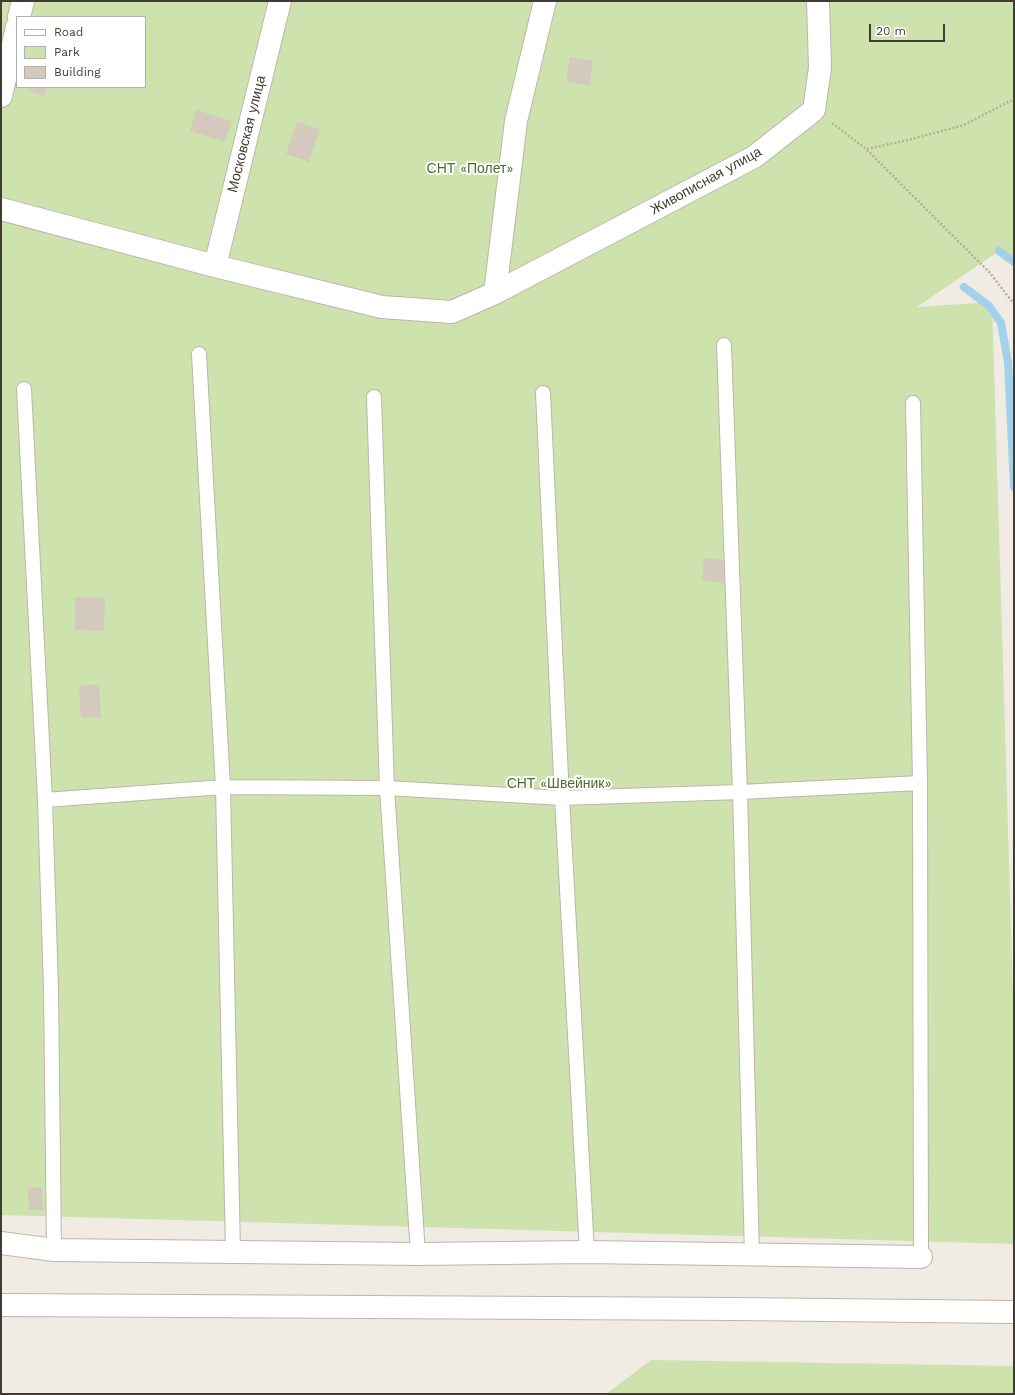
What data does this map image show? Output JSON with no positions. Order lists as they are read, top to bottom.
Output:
{
  "streets": {
    "street": ["Московская улица", "Живописная улица"]
  },
  "crossings": [
    ["Московская улица", "Живописная улица"]
  ],
  "parks": ["СНТ «Полет»", "СНТ «Швейник»"],
  "legend": ["Road", "Park", "Building"],
  "scale_bar": "20 m"
}
